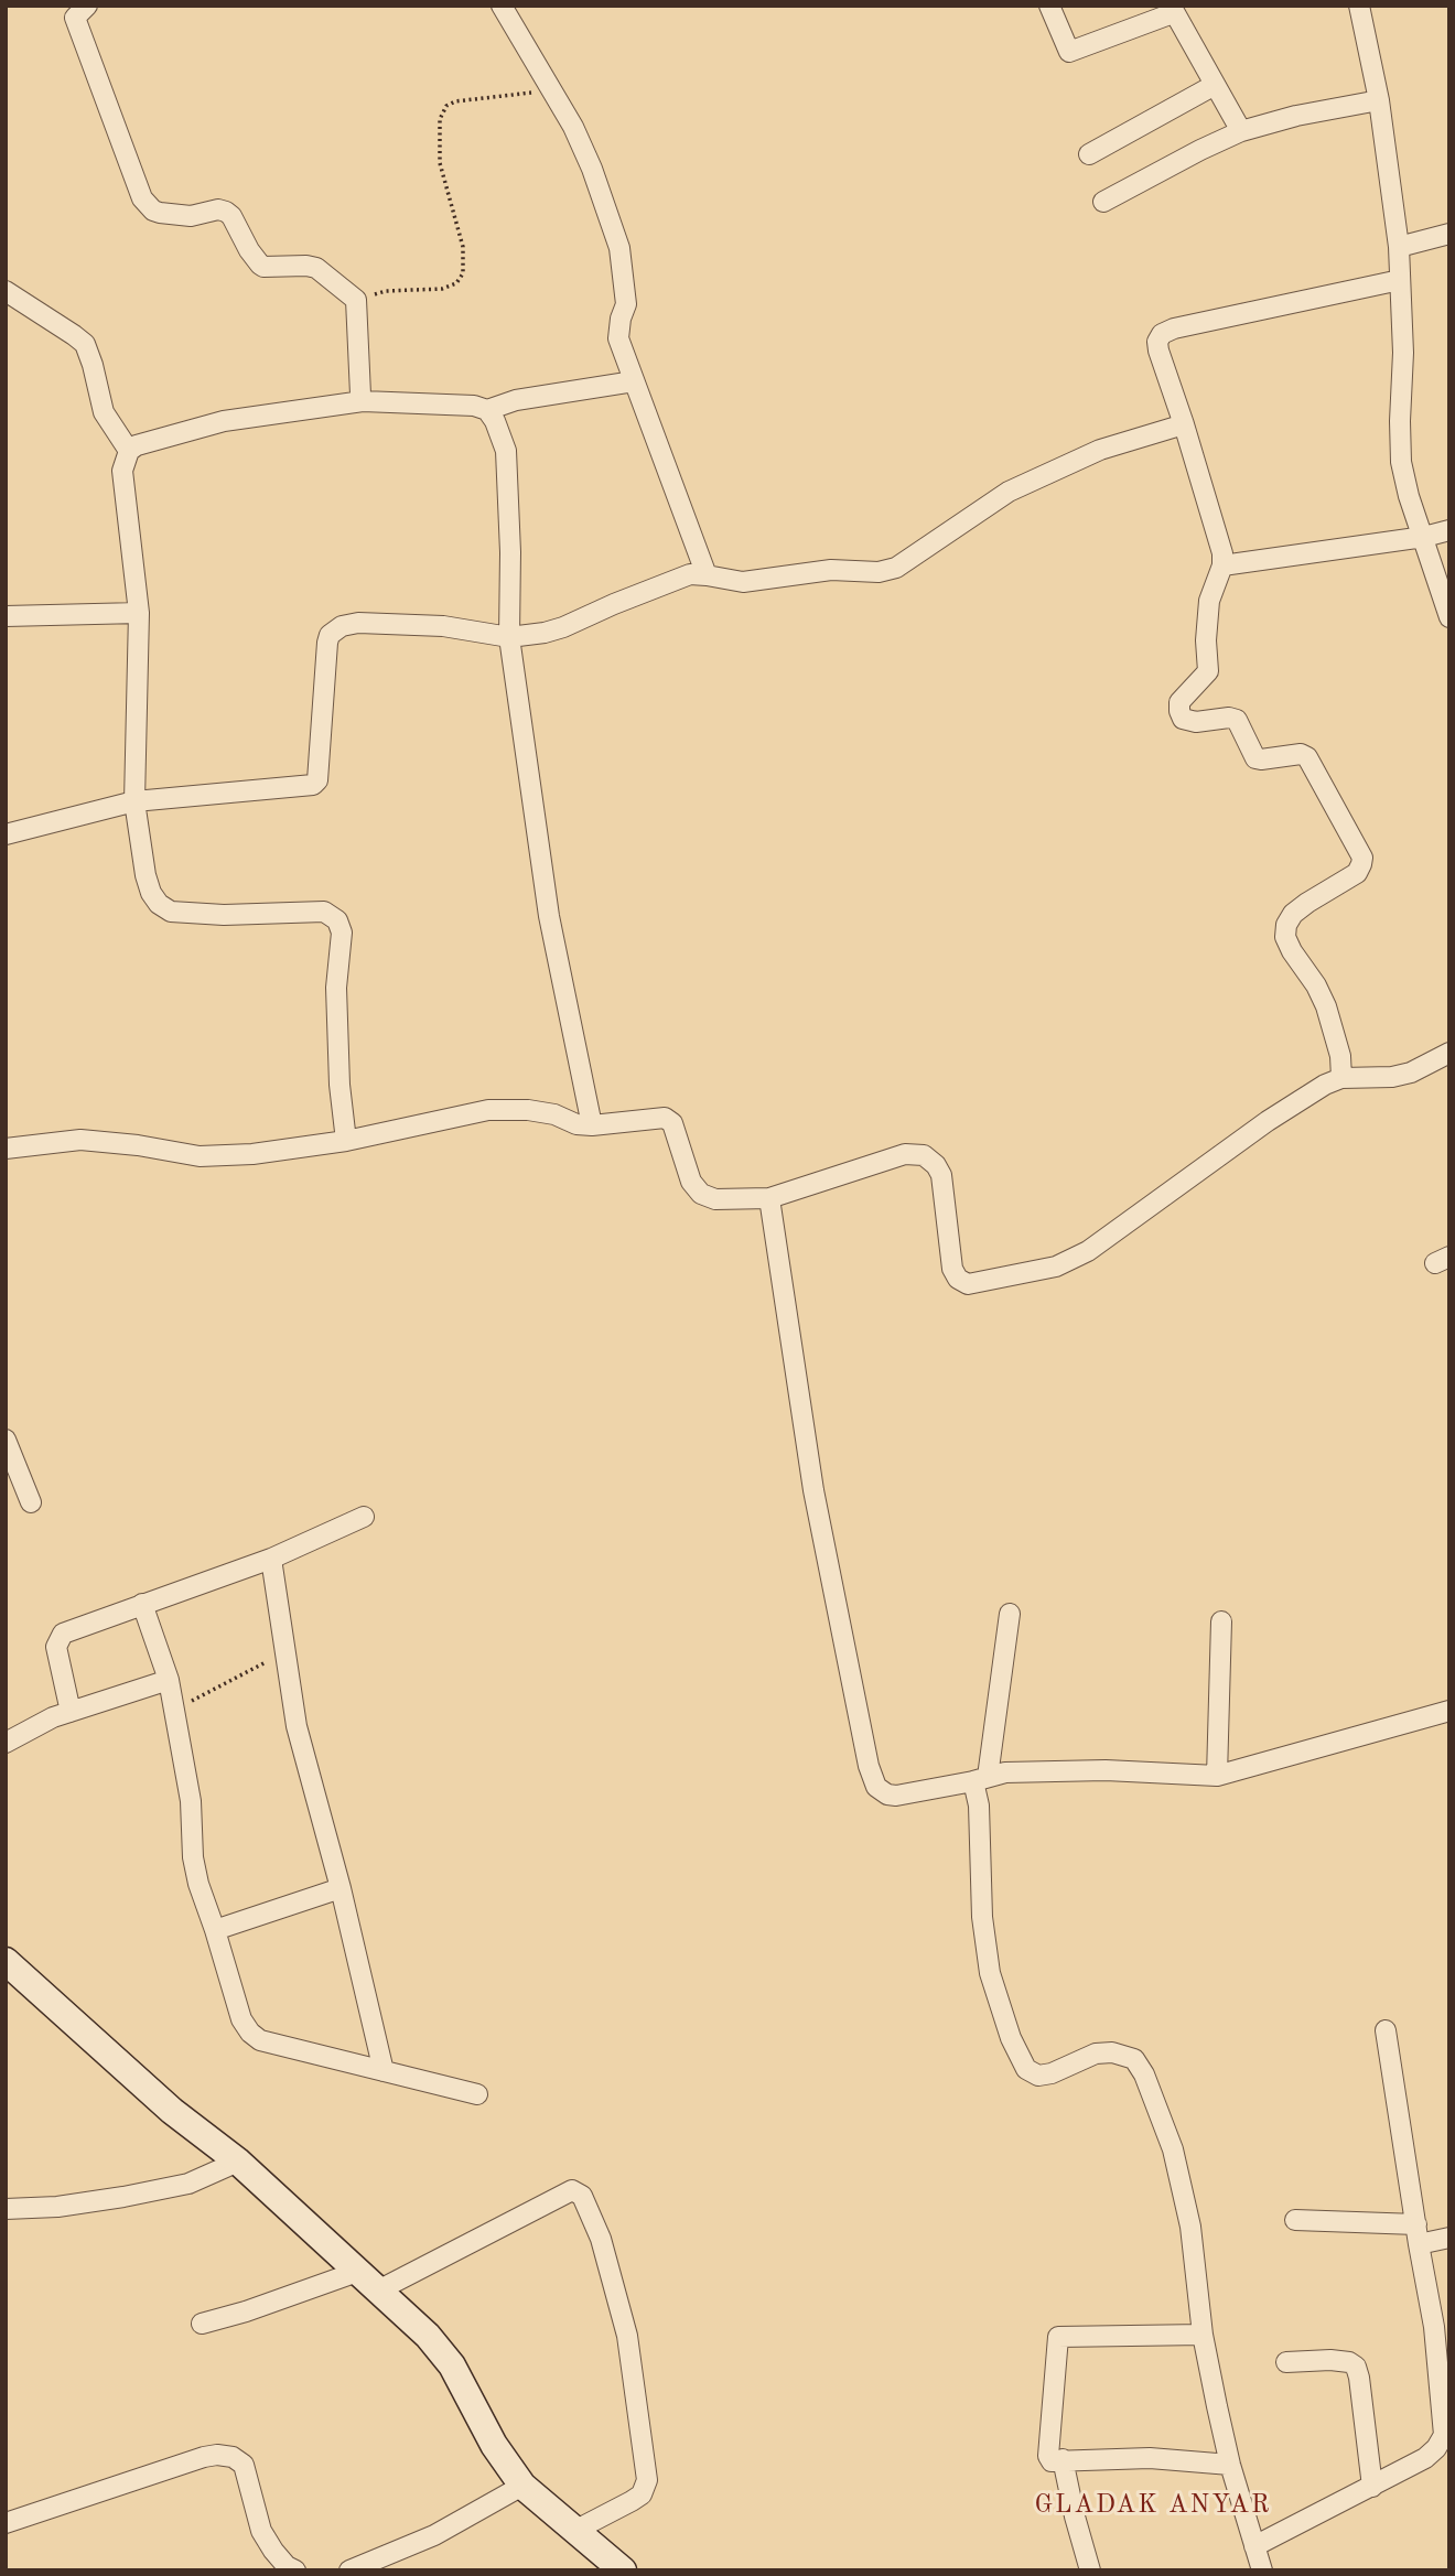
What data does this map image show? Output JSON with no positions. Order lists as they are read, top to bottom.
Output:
{
  "districts": ["GLADAK ANYAR"]
}
